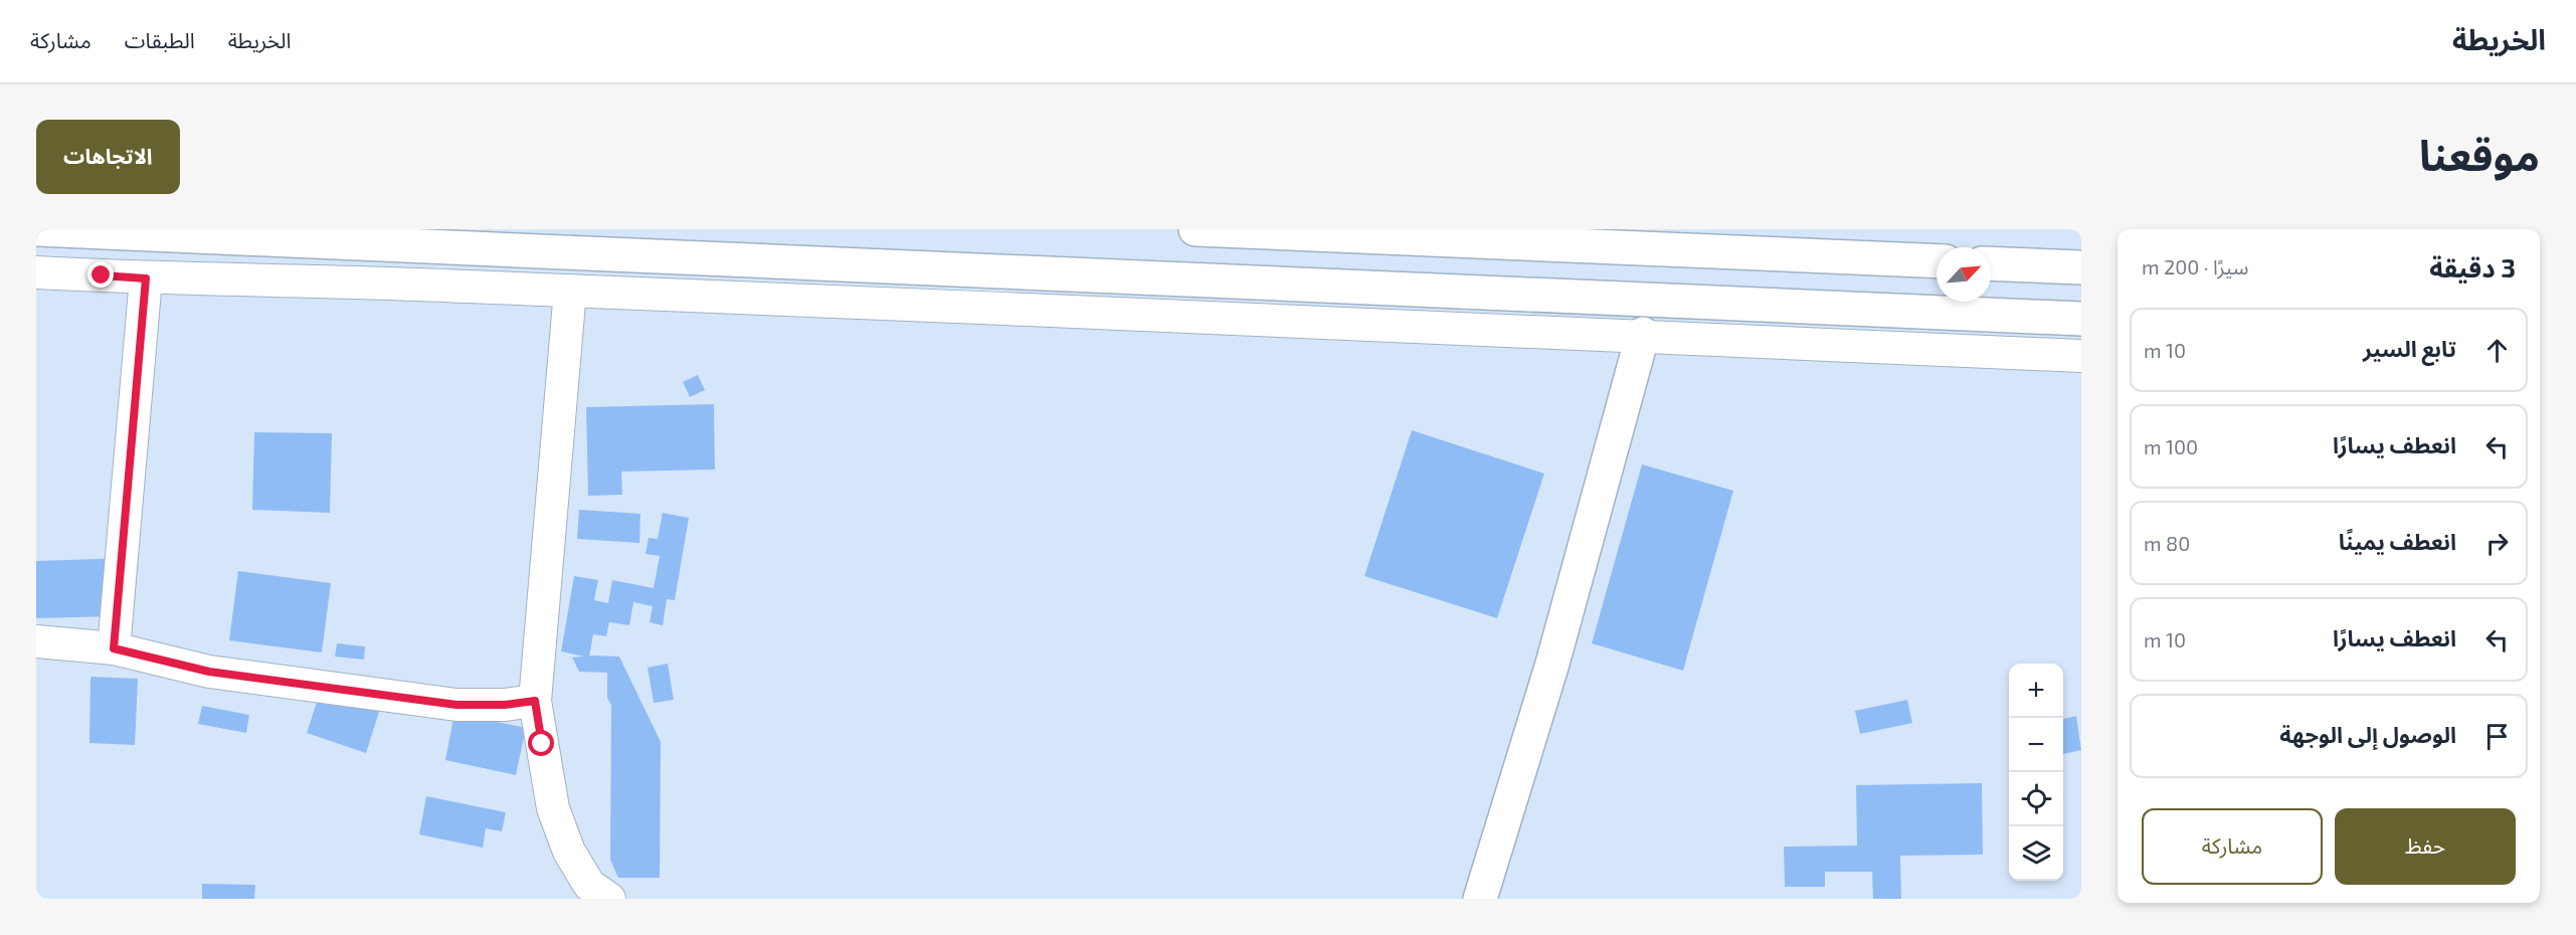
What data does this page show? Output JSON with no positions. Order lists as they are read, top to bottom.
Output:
{
  "north": "top right",
  "page": {
    "header": "الخريطة",
    "nav": ["الخريطة", "الطبقات", "مشاركة"],
    "title": "موقعنا",
    "buttons": [
      "الاتجاهات",
      ["حفظ", "مشاركة"]
    ],
    "heading": ["3 دقيقة", "سيرًا · 200 m"],
    "list": [
      ["تابع السير", "10 m"],
      ["انعطف يسارًا", "100 m"],
      ["انعطف يمينًا", "80 m"],
      ["انعطف يسارًا", "10 m"],
      "الوصول إلى الوجهة"
    ],
    "map_buttons": ["+", "−"]
  }
}
